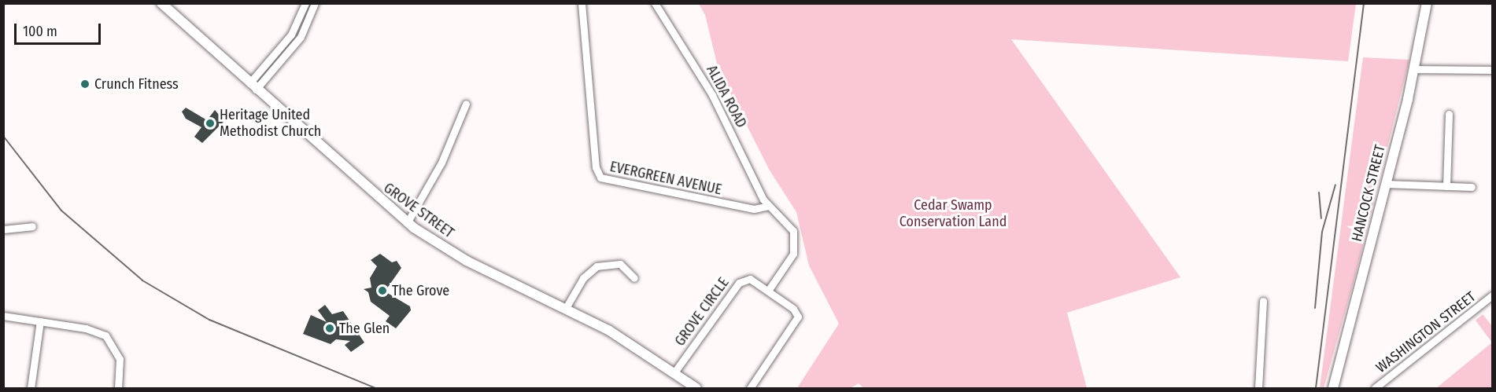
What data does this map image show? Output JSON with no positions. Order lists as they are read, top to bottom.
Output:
{
  "streets": {
    "main road": ["HANCOCK STREET", "GROVE STREET"],
    "street": [
      "ALIDA ROAD",
      "EVERGREEN AVENUE",
      "GROVE CIRCLE",
      "WASHINGTON STREET"
    ]
  },
  "crossings": [
    ["ALIDA ROAD", "EVERGREEN AVENUE"],
    ["GROVE STREET", "GROVE CIRCLE"]
  ],
  "parks": ["Cedar Swamp Conservation Land"],
  "places": [
    "Crunch Fitness",
    "Heritage United Methodist Church",
    "The Grove",
    "The Glen"
  ],
  "scale_bar": "100 m"
}
